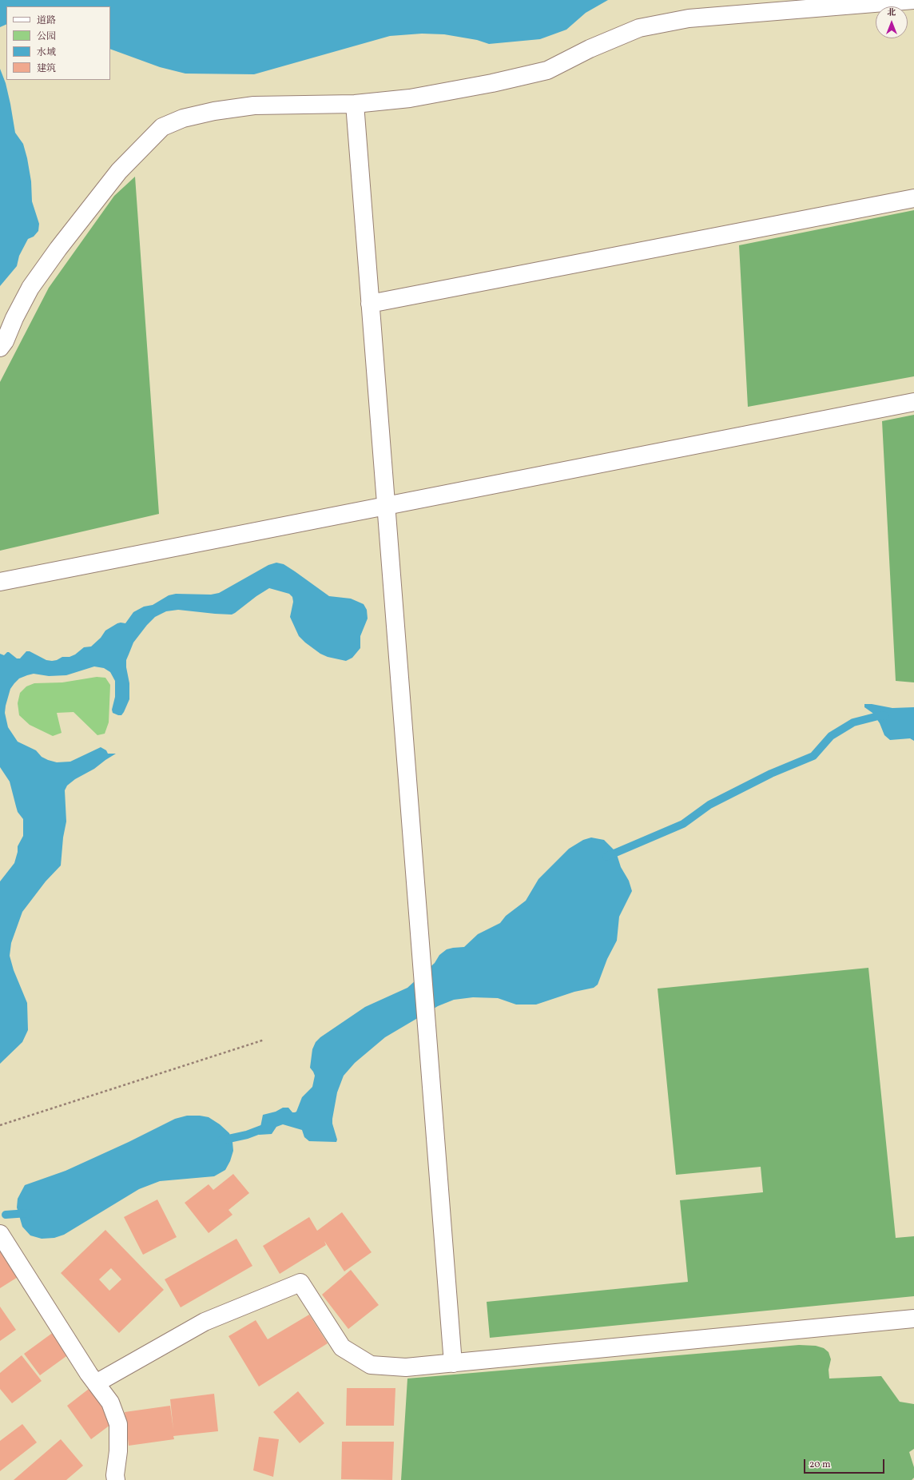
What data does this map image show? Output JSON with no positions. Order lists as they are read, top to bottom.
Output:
{
  "legend": [
    "道路",
    "公园",
    "水域",
    "建筑"
  ],
  "scale_bar": "20 m",
  "north": "top"
}
